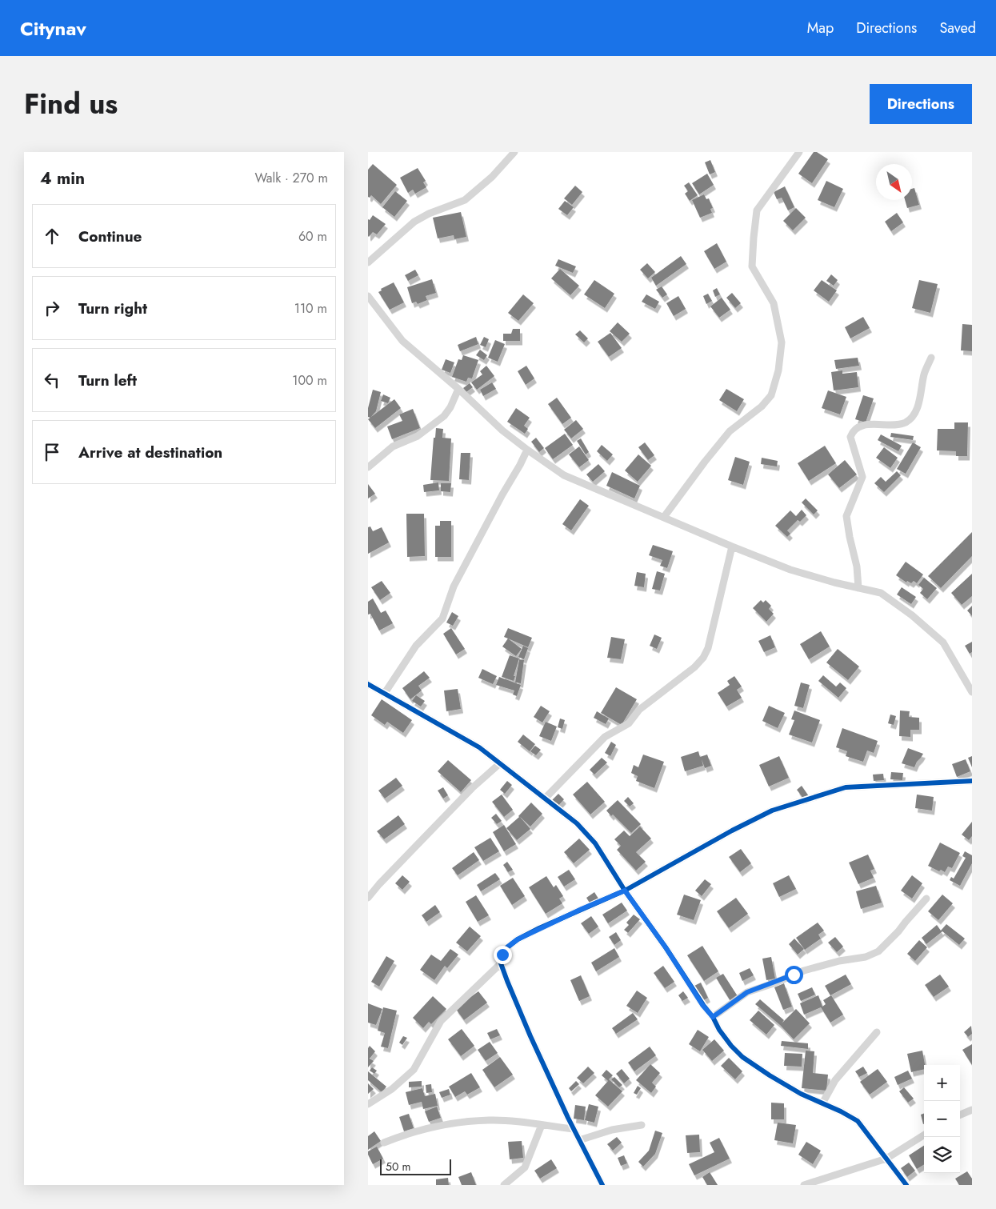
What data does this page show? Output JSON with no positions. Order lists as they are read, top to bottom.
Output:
{
  "scale_bar": "50 m",
  "north": "bottom right",
  "page": {
    "header": "Citynav",
    "nav": ["Map", "Directions", "Saved"],
    "title": "Find us",
    "buttons": "Directions",
    "heading": ["4 min", "Walk · 270 m"],
    "list": [
      ["Continue", "60 m"],
      ["Turn right", "110 m"],
      ["Turn left", "100 m"],
      "Arrive at destination"
    ],
    "map_buttons": ["+", "−"],
    "scale": "50 m"
  }
}
